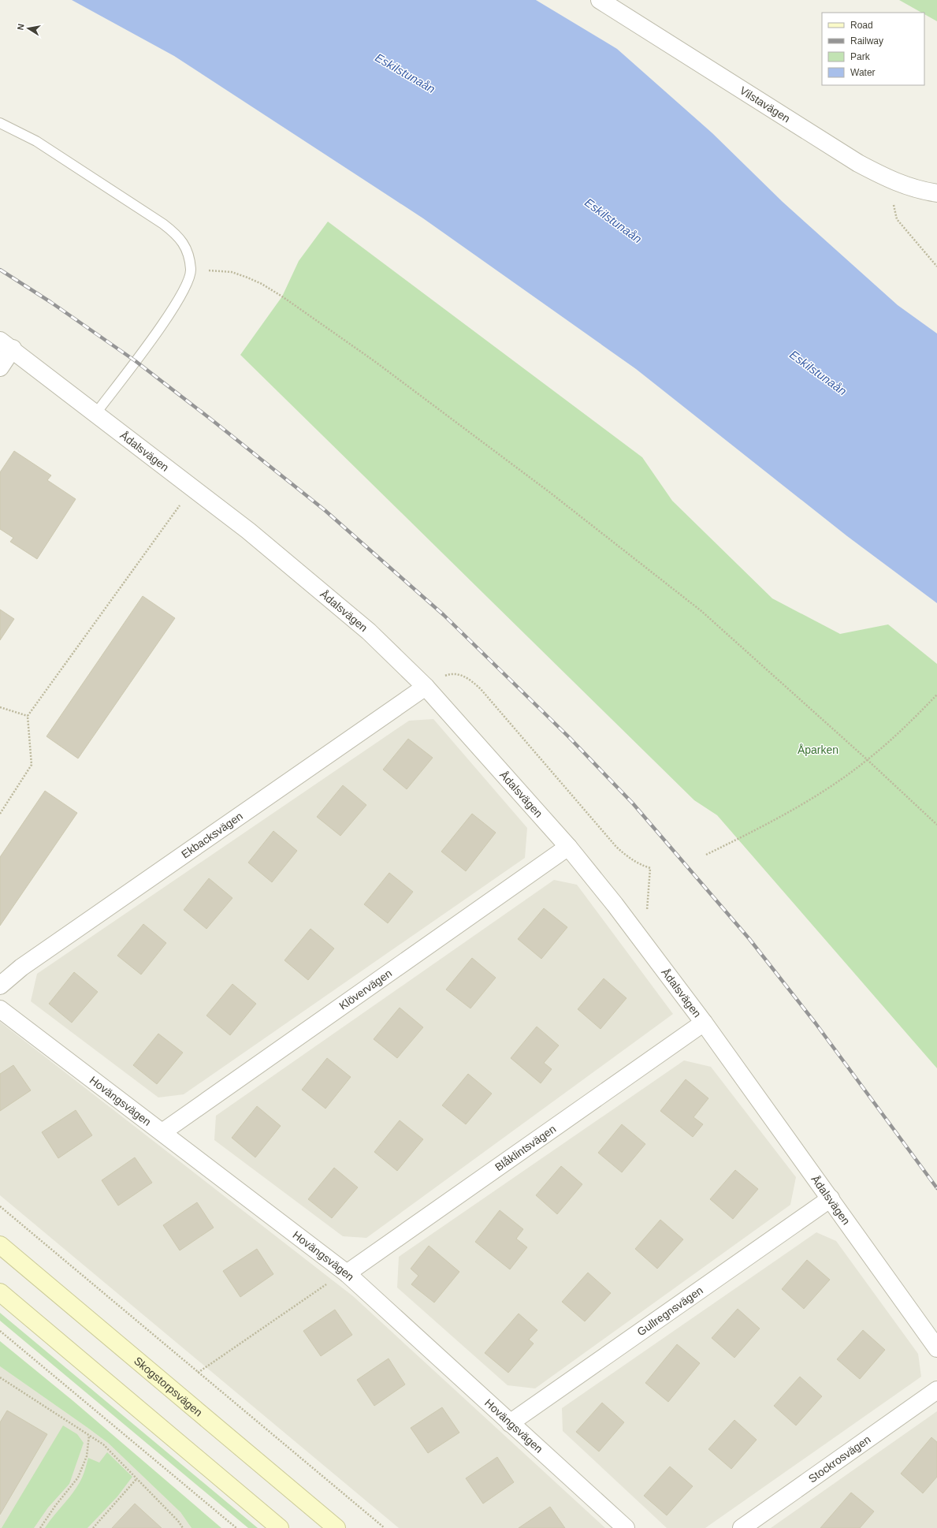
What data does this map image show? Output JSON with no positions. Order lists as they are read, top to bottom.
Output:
{
  "streets": {
    "main road": ["Skogstorpsvägen"],
    "street": [
      "Vilstavägen",
      "Ådalsvägen",
      "Ekbacksvägen",
      "Klövervägen",
      "Hovängsvägen",
      "Blåklintsvägen",
      "Gullregnsvägen",
      "Stockrosvägen"
    ]
  },
  "crossings": [
    ["Ådalsvägen", "Ekbacksvägen"],
    ["Ådalsvägen", "Klövervägen"],
    ["Ådalsvägen", "Blåklintsvägen"],
    ["Ådalsvägen", "Gullregnsvägen"],
    ["Klövervägen", "Hovängsvägen"],
    ["Hovängsvägen", "Blåklintsvägen"],
    ["Hovängsvägen", "Gullregnsvägen"]
  ],
  "water": ["Eskilstunaån"],
  "parks": ["Åparken"],
  "legend": [
    "Road",
    "Railway",
    "Park",
    "Water"
  ],
  "north": "left"
}
